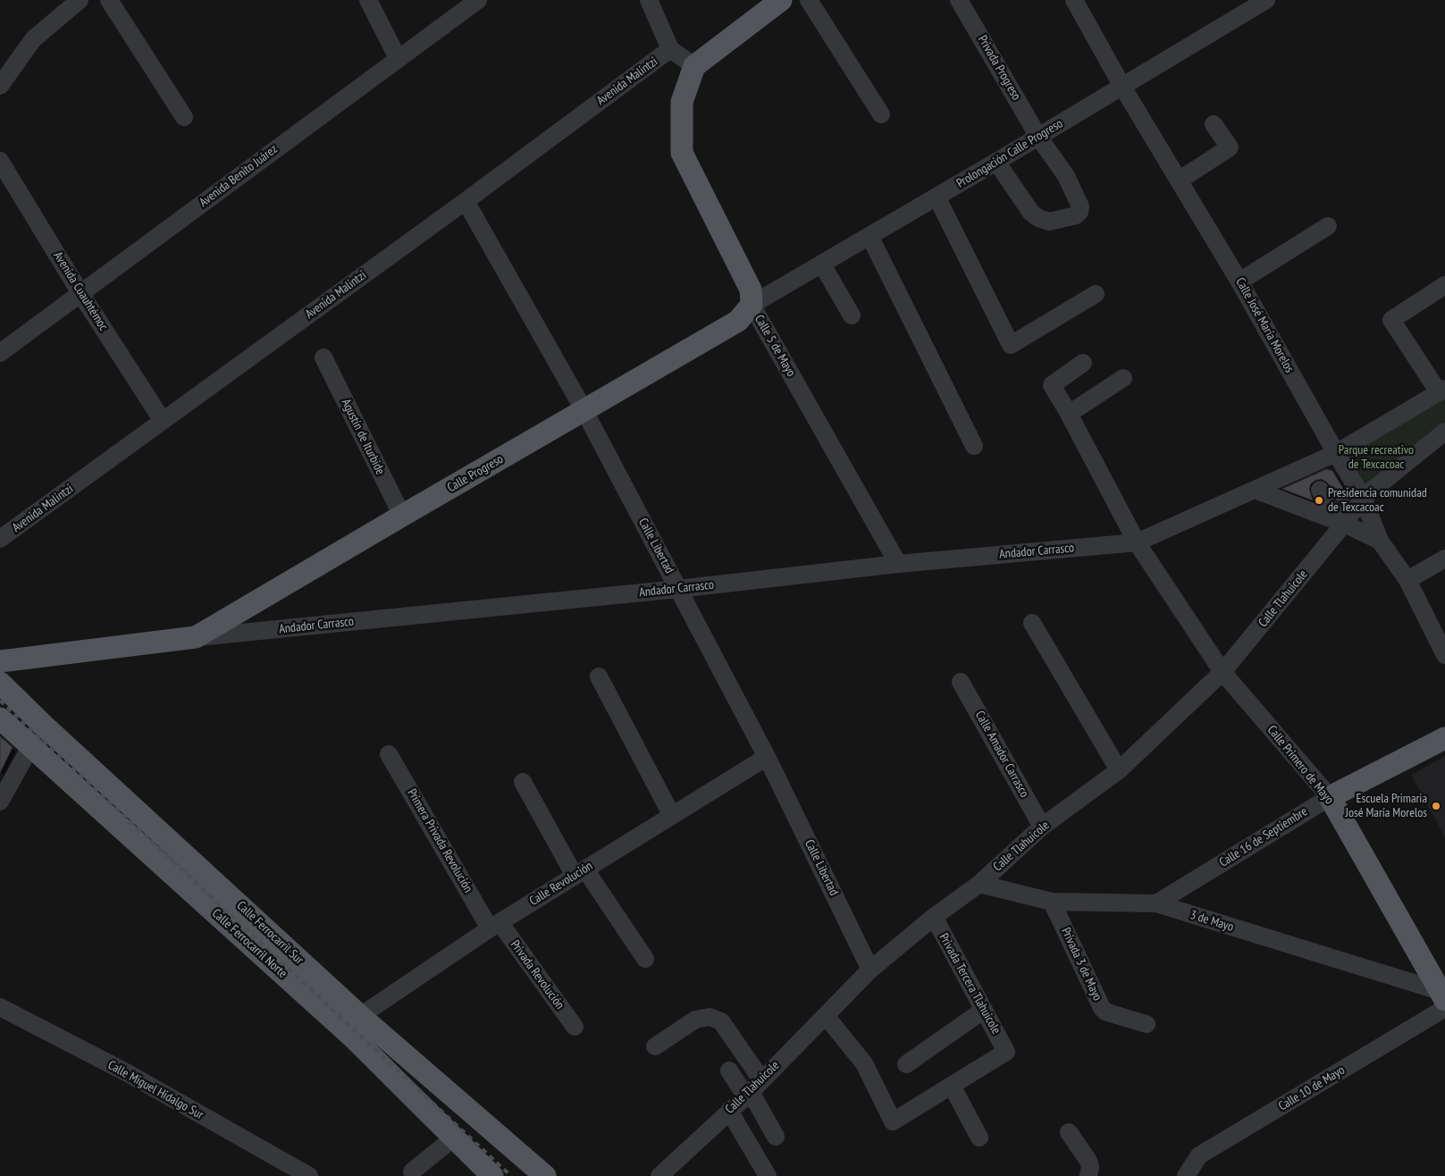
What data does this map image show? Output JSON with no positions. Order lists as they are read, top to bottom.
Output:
{
  "streets": {
    "main road": [
      "Calle 5 de Mayo",
      "Calle Progreso",
      "Andador Carrasco",
      "Calle Primero de Mayo",
      "Calle 16 de Septiembre",
      "Calle Ferrocarril Sur",
      "Calle Ferrocarril Norte"
    ],
    "street": [
      "Privada Progreso",
      "Avenida Malintzi",
      "Prolongación Calle Progreso",
      "Avenida Benito Juárez",
      "Avenida Cuauhtémoc",
      "Calle José María Morelos",
      "Agustín de Iturbide",
      "Calle Libertad",
      "Calle Tlahuicole",
      "Calle Amador Carrasco",
      "Primera Privada Revolución",
      "Calle Revolución",
      "3 de Mayo",
      "Privada 3 de Mayo",
      "Privada Revolución",
      "Privada Tercera Tlahuicole",
      "Calle 10 de Mayo",
      "Calle Miguel Hidalgo Sur"
    ]
  },
  "crossings": [
    ["Privada Progreso", "Prolongación Calle Progreso"],
    ["Avenida Malintzi", "Avenida Cuauhtémoc"],
    ["Avenida Malintzi", "Calle Libertad"],
    ["Prolongación Calle Progreso", "Calle José María Morelos"],
    ["Prolongación Calle Progreso", "Calle 5 de Mayo"],
    ["Prolongación Calle Progreso", "Calle Progreso"],
    ["Avenida Benito Juárez", "Avenida Cuauhtémoc"],
    ["Calle José María Morelos", "Andador Carrasco"],
    ["Calle José María Morelos", "Calle Tlahuicole"],
    ["Calle 5 de Mayo", "Calle Progreso"],
    ["Calle 5 de Mayo", "Andador Carrasco"],
    ["Agustín de Iturbide", "Calle Progreso"],
    ["Calle Progreso", "Calle Libertad"],
    ["Calle Progreso", "Andador Carrasco"],
    ["Calle Libertad", "Andador Carrasco"],
    ["Calle Libertad", "Calle Tlahuicole"],
    ["Calle Libertad", "Calle Revolución"],
    ["Andador Carrasco", "Calle Primero de Mayo"],
    ["Calle Tlahuicole", "Calle Amador Carrasco"],
    ["Calle Tlahuicole", "Calle Primero de Mayo"],
    ["Calle Tlahuicole", "3 de Mayo"],
    ["Calle Tlahuicole", "Privada Tercera Tlahuicole"],
    ["Calle Primero de Mayo", "Calle 16 de Septiembre"],
    ["Calle Primero de Mayo", "3 de Mayo"],
    ["Calle Primero de Mayo", "Calle 10 de Mayo"],
    ["Calle 16 de Septiembre", "3 de Mayo"],
    ["Primera Privada Revolución", "Calle Revolución"],
    ["Primera Privada Revolución", "Privada Revolución"],
    ["Calle Revolución", "Calle Ferrocarril Sur"],
    ["Calle Revolución", "Privada Revolución"],
    ["3 de Mayo", "Privada 3 de Mayo"],
    ["3 de Mayo", "Calle 10 de Mayo"]
  ],
  "parks": ["Parque recreativo de Texcacoac"],
  "places": ["Presidencia comunidad de Texcacoac", "Escuela Primaria José María Morelos"]
}
